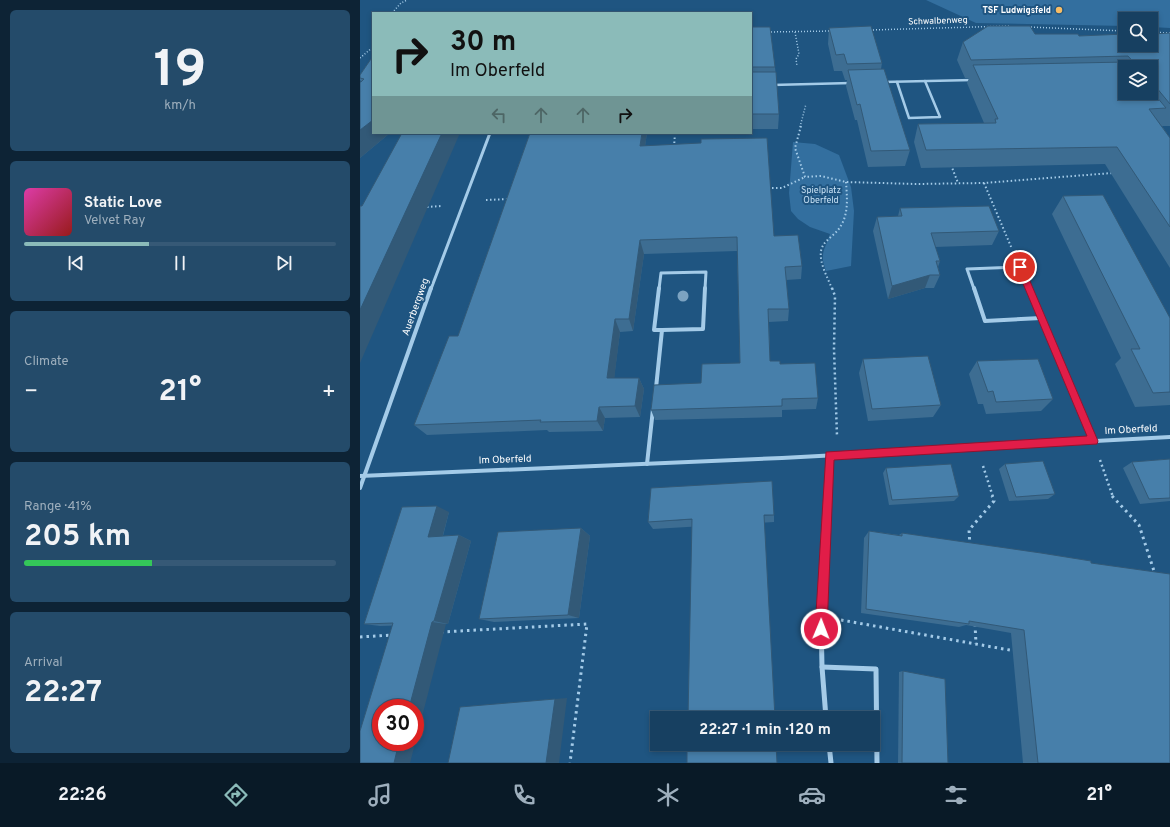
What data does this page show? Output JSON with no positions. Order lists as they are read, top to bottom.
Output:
{
  "streets": {
    "street": ["Auerbergweg", "Im Oberfeld"],
    "path": ["Schwalbenweg"]
  },
  "crossings": [
    ["Auerbergweg", "Im Oberfeld"]
  ],
  "parks": ["Spielplatz Oberfeld"],
  "places": ["TSF Ludwigsfeld"],
  "page": {
    "tile": [
      ["19", "km/h"],
      "Climate",
      ["Range · 41%", "205 km"],
      ["Arrival", "22:27"]
    ],
    "turn": ["30 m", "Im Oberfeld"],
    "song": ["Static Love", "Velvet Ray"],
    "heat": ["−", "21°", "+"],
    "limit": "30",
    "trip": "22:27 · 1 min · 120 m",
    "tabs": ["22:26", "21°"]
  }
}
